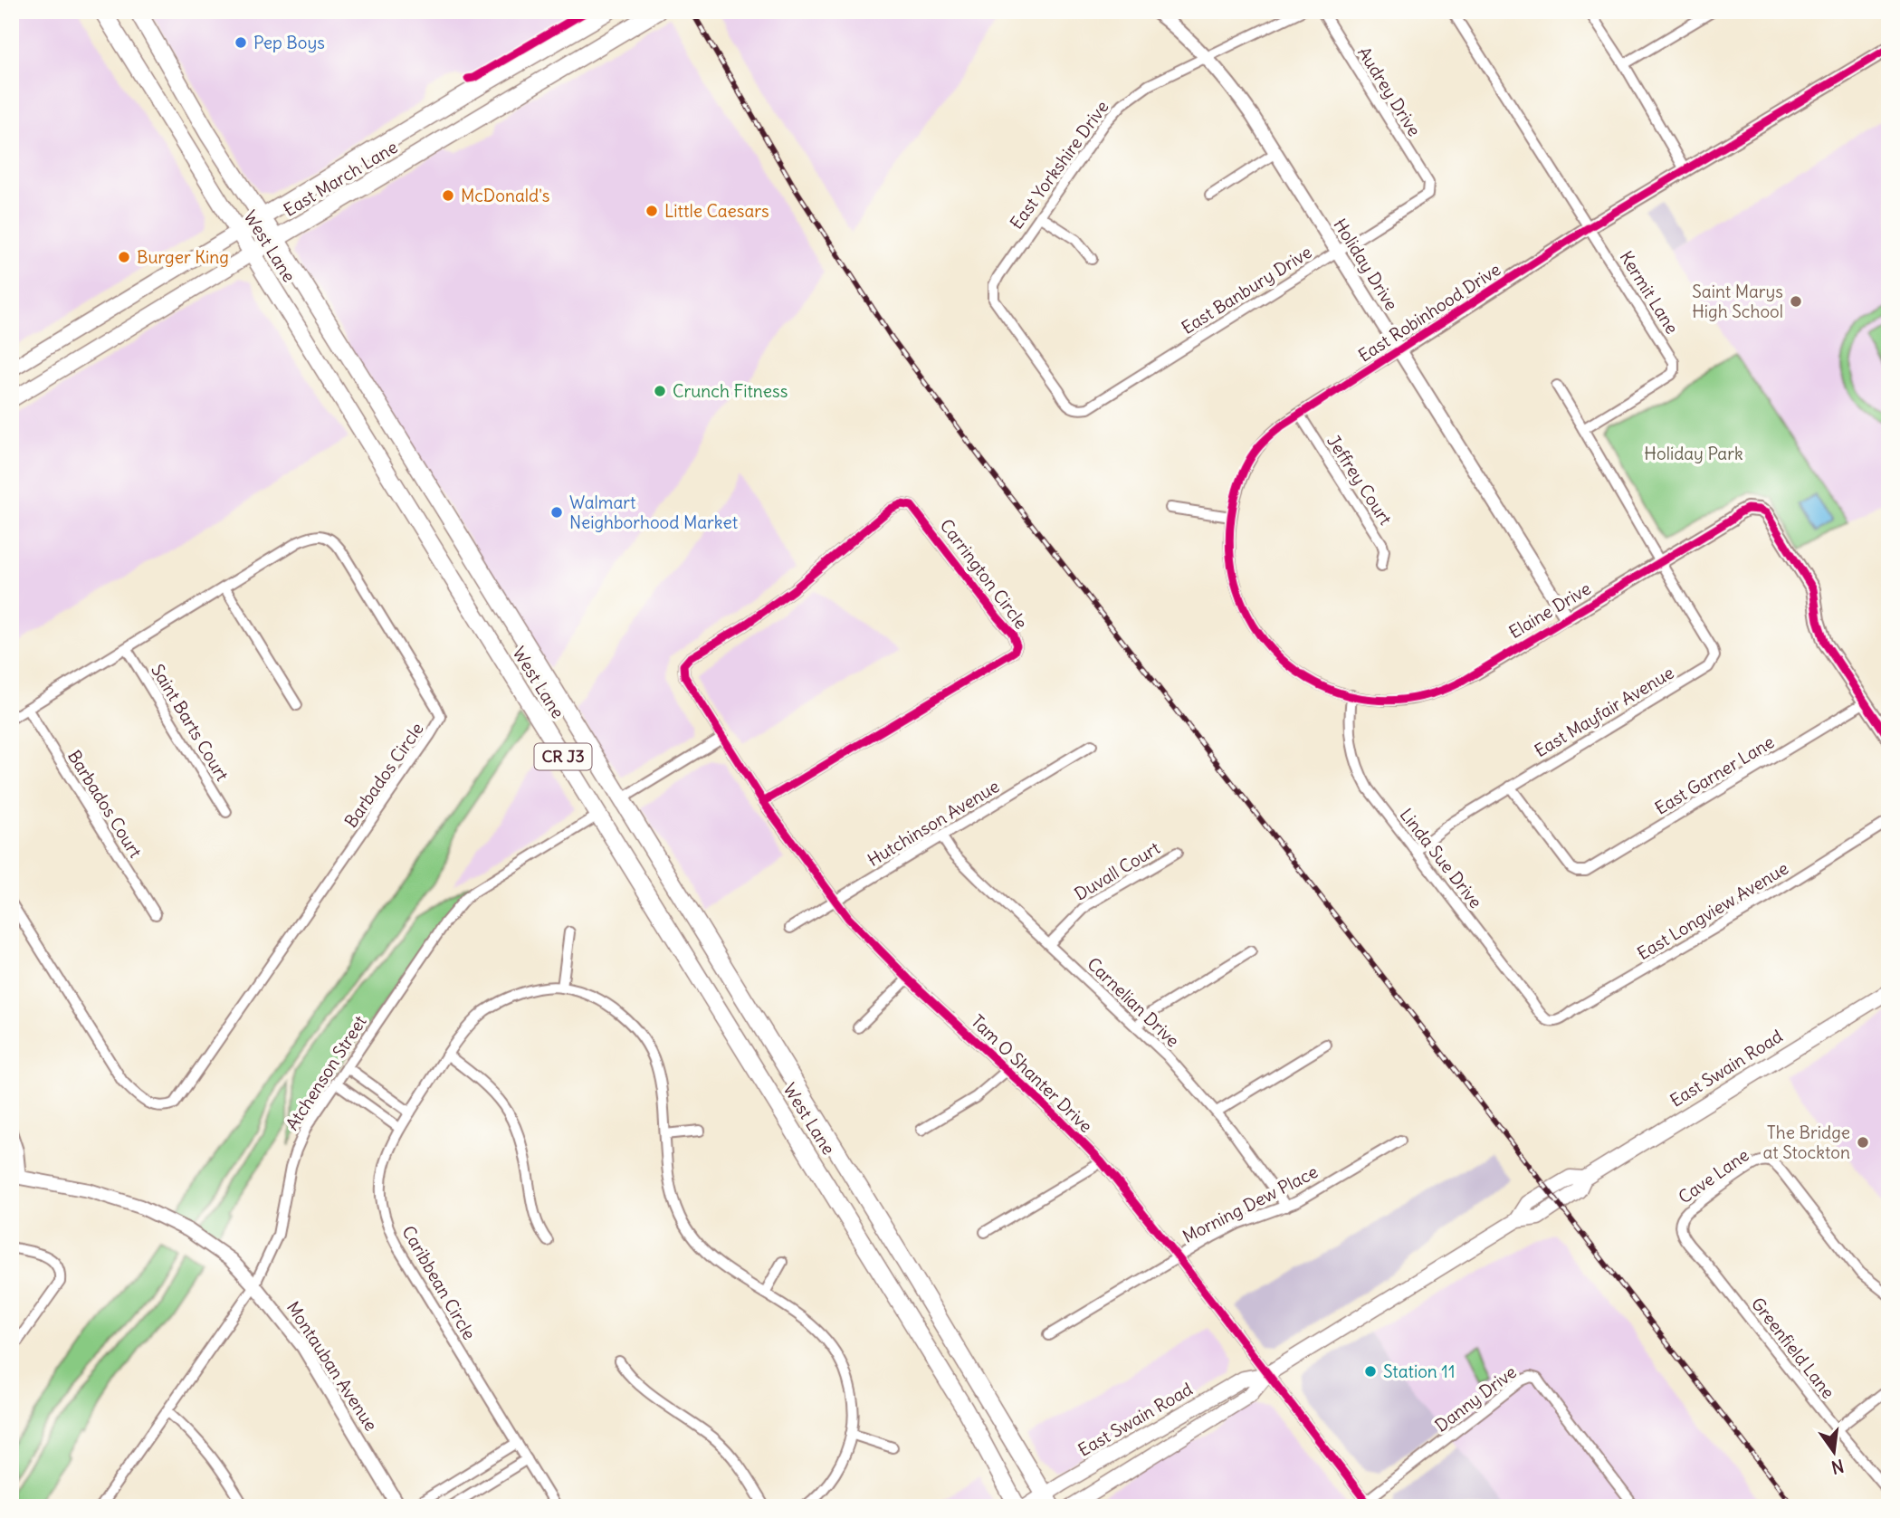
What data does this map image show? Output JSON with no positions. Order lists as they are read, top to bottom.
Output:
{
  "streets": {
    "main road": [
      "East March Lane",
      "West Lane",
      "CR J3",
      "East Swain Road"
    ],
    "street": [
      "Audrey Drive",
      "East Yorkshire Drive",
      "Holiday Drive",
      "East Banbury Drive",
      "Kermit Lane",
      "East Robinhood Drive",
      "Jeffrey Court",
      "Carrington Circle",
      "Elaine Drive",
      "East Mayfair Avenue",
      "Saint Barts Court",
      "Barbados Circle",
      "East Garner Lane",
      "Barbados Court",
      "Hutchinson Avenue",
      "Linda Sue Drive",
      "Duvall Court",
      "East Longview Avenue",
      "Carnelian Drive",
      "Atchenson Street",
      "Tam O Shanter Drive",
      "Cave Lane",
      "Morning Dew Place",
      "Caribbean Circle",
      "Greenfield Lane",
      "Montauban Avenue",
      "Danny Drive"
    ]
  },
  "crossings": [
    ["Audrey Drive", "East Banbury Drive"],
    ["East Yorkshire Drive", "Holiday Drive"],
    ["East Yorkshire Drive", "East Banbury Drive"],
    ["East March Lane", "West Lane"],
    ["West Lane", "East Swain Road"],
    ["West Lane", "Atchenson Street"],
    ["Holiday Drive", "East Banbury Drive"],
    ["Holiday Drive", "East Robinhood Drive"],
    ["Holiday Drive", "Elaine Drive"],
    ["Kermit Lane", "East Robinhood Drive"],
    ["East Robinhood Drive", "Jeffrey Court"],
    ["East Robinhood Drive", "Elaine Drive"],
    ["East Robinhood Drive", "Linda Sue Drive"],
    ["Carrington Circle", "Tam O Shanter Drive"],
    ["Elaine Drive", "East Mayfair Avenue"],
    ["Elaine Drive", "East Garner Lane"],
    ["Elaine Drive", "Linda Sue Drive"],
    ["East Mayfair Avenue", "East Garner Lane"],
    ["East Mayfair Avenue", "Linda Sue Drive"],
    ["Saint Barts Court", "Barbados Circle"],
    ["Barbados Circle", "Barbados Court"],
    ["Hutchinson Avenue", "Carnelian Drive"],
    ["Hutchinson Avenue", "Tam O Shanter Drive"],
    ["Linda Sue Drive", "East Longview Avenue"],
    ["Duvall Court", "Carnelian Drive"],
    ["Carnelian Drive", "Morning Dew Place"],
    ["East Swain Road", "Tam O Shanter Drive"],
    ["Atchenson Street", "Montauban Avenue"],
    ["Tam O Shanter Drive", "Morning Dew Place"],
    ["Tam O Shanter Drive", "Danny Drive"],
    ["Cave Lane", "Greenfield Lane"]
  ],
  "parks": ["Holiday Park"],
  "places": [
    "Pep Boys",
    "McDonald's",
    "Little Caesars",
    "Burger King",
    "Saint Marys High School",
    "Crunch Fitness",
    "Walmart Neighborhood Market",
    "The Bridge at Stockton",
    "Station 11"
  ],
  "north": "bottom"
}
